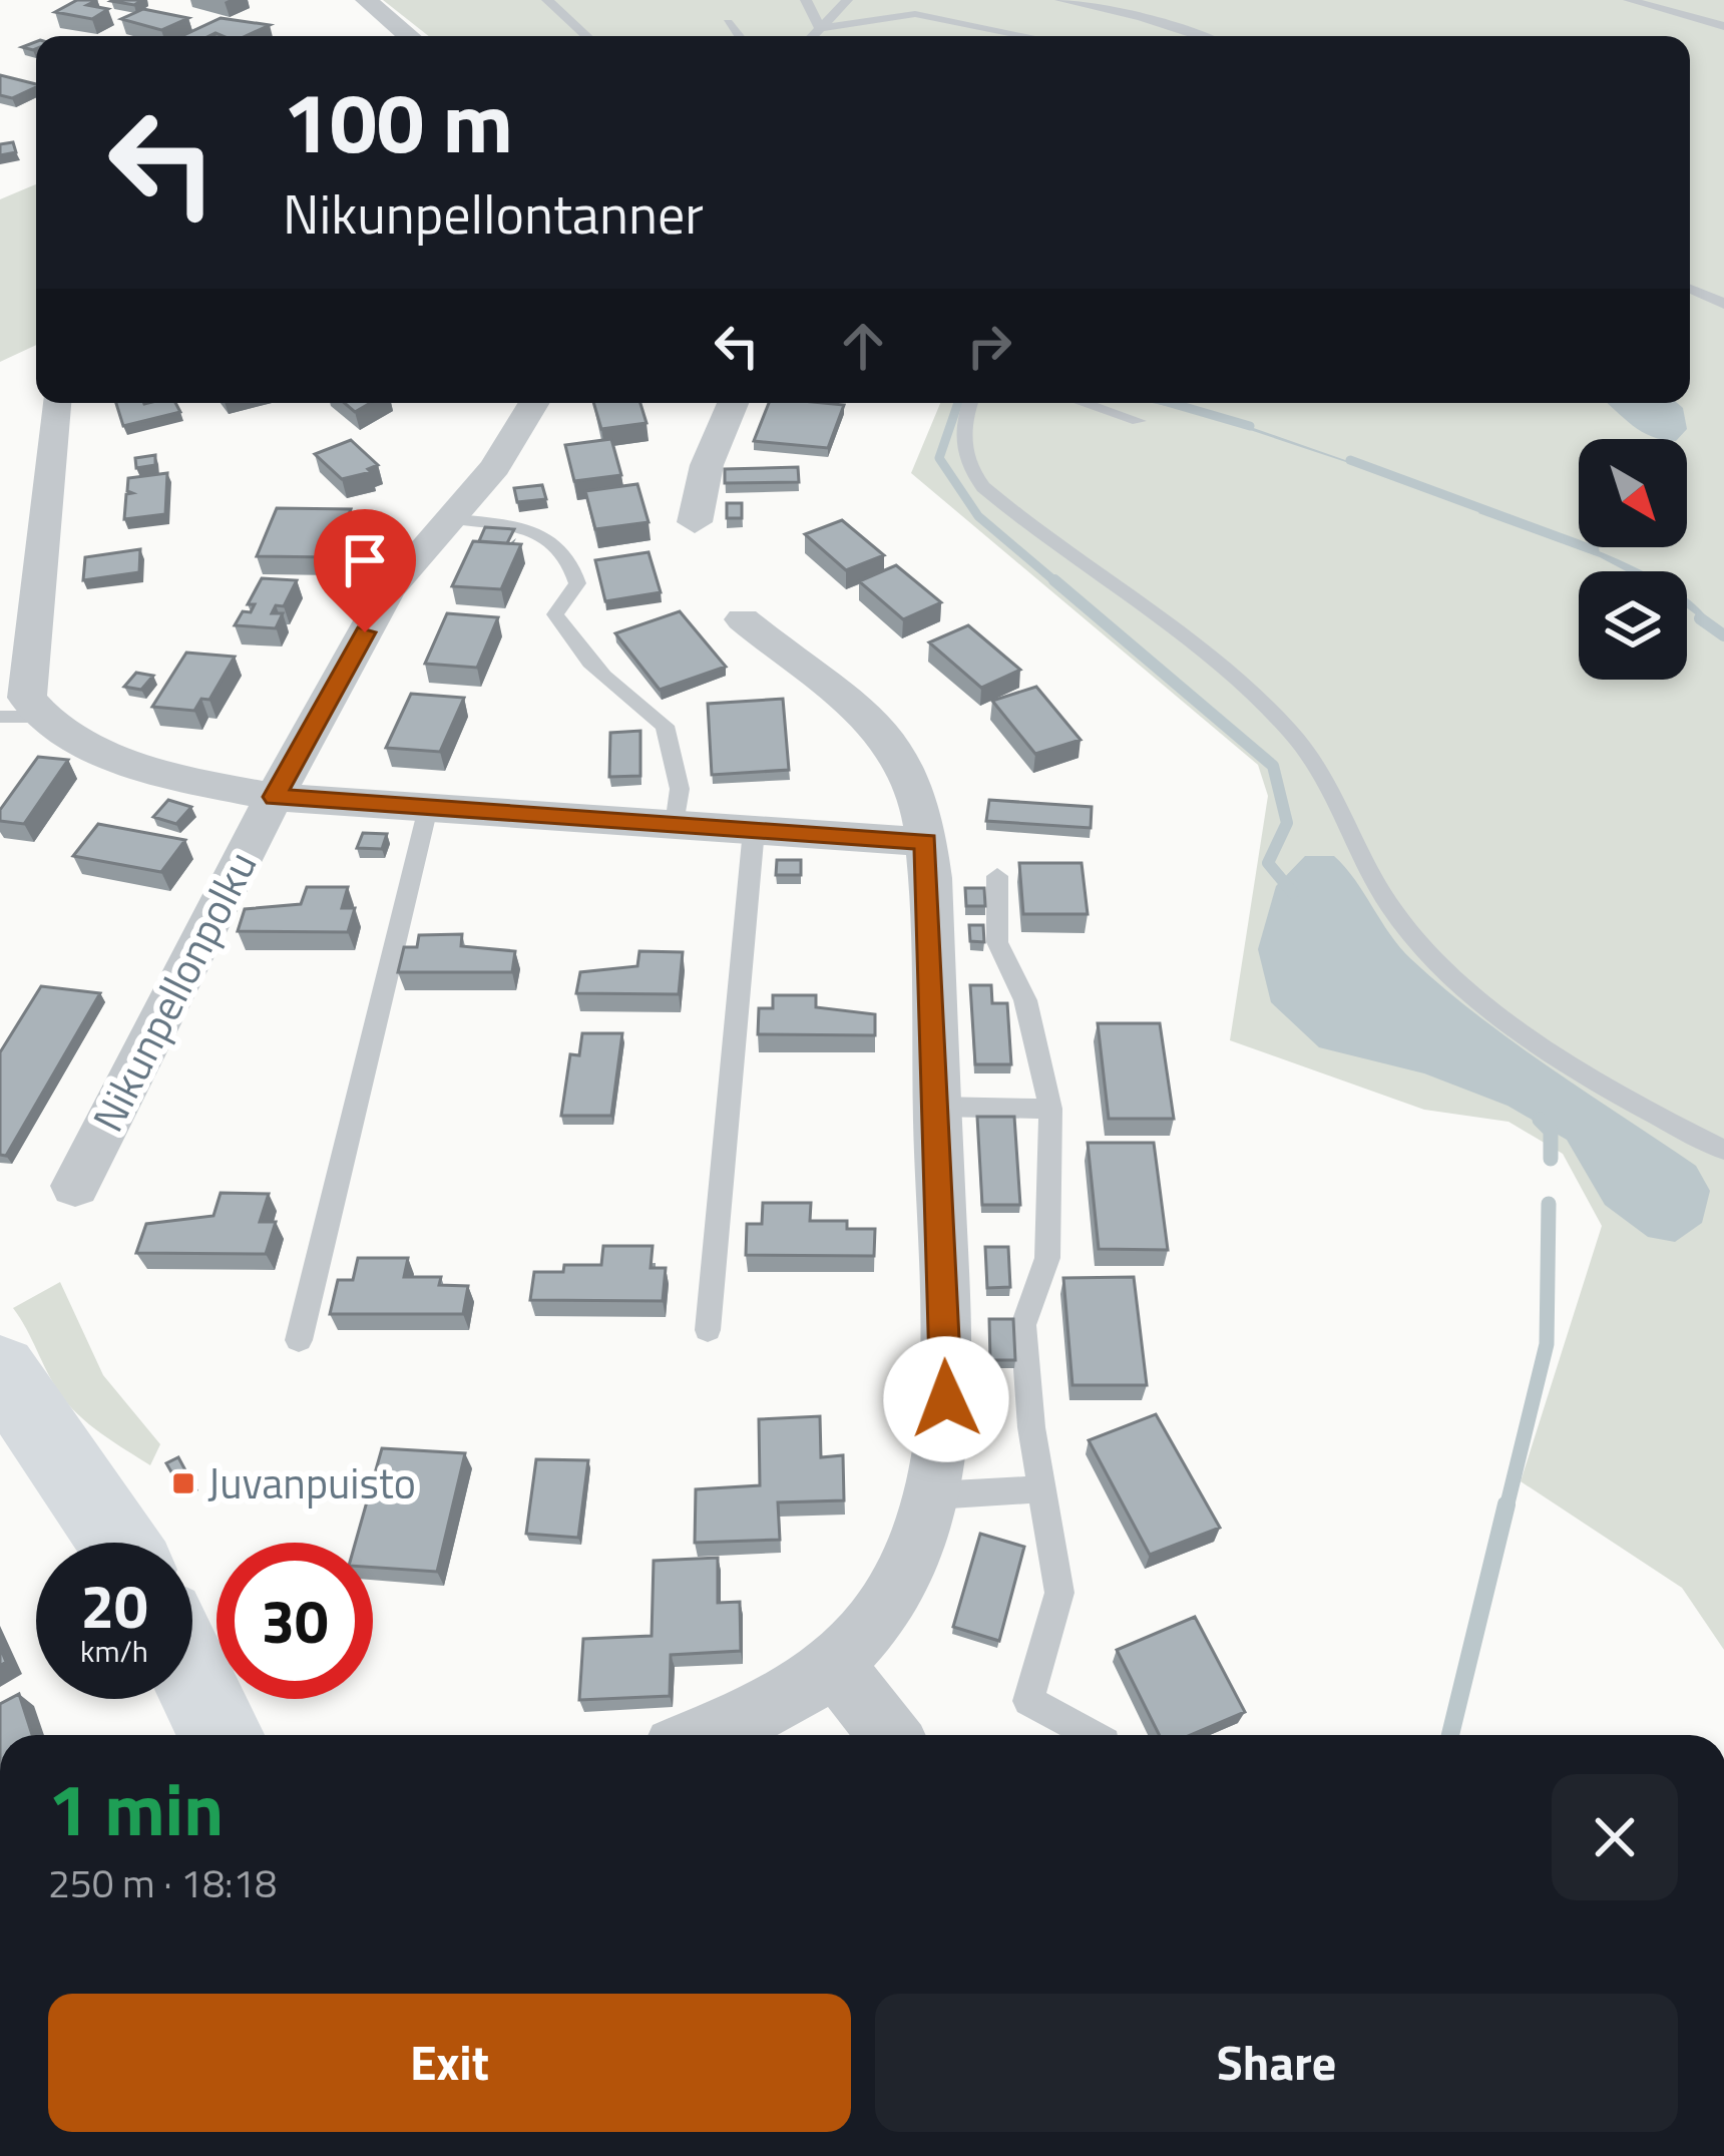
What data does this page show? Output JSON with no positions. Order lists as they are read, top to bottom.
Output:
{
  "streets": {
    "street": ["Nikunpellonpolku"]
  },
  "places": {
    "transit": ["Juvanpuisto"]
  },
  "north": "bottom right",
  "page": {
    "turn": ["100 m", "Nikunpellontanner"],
    "speed": "20 km/h",
    "limit": "30",
    "heading": ["1 min", "250 m · 18:18"],
    "buttons": ["Exit", "Share"]
  }
}
